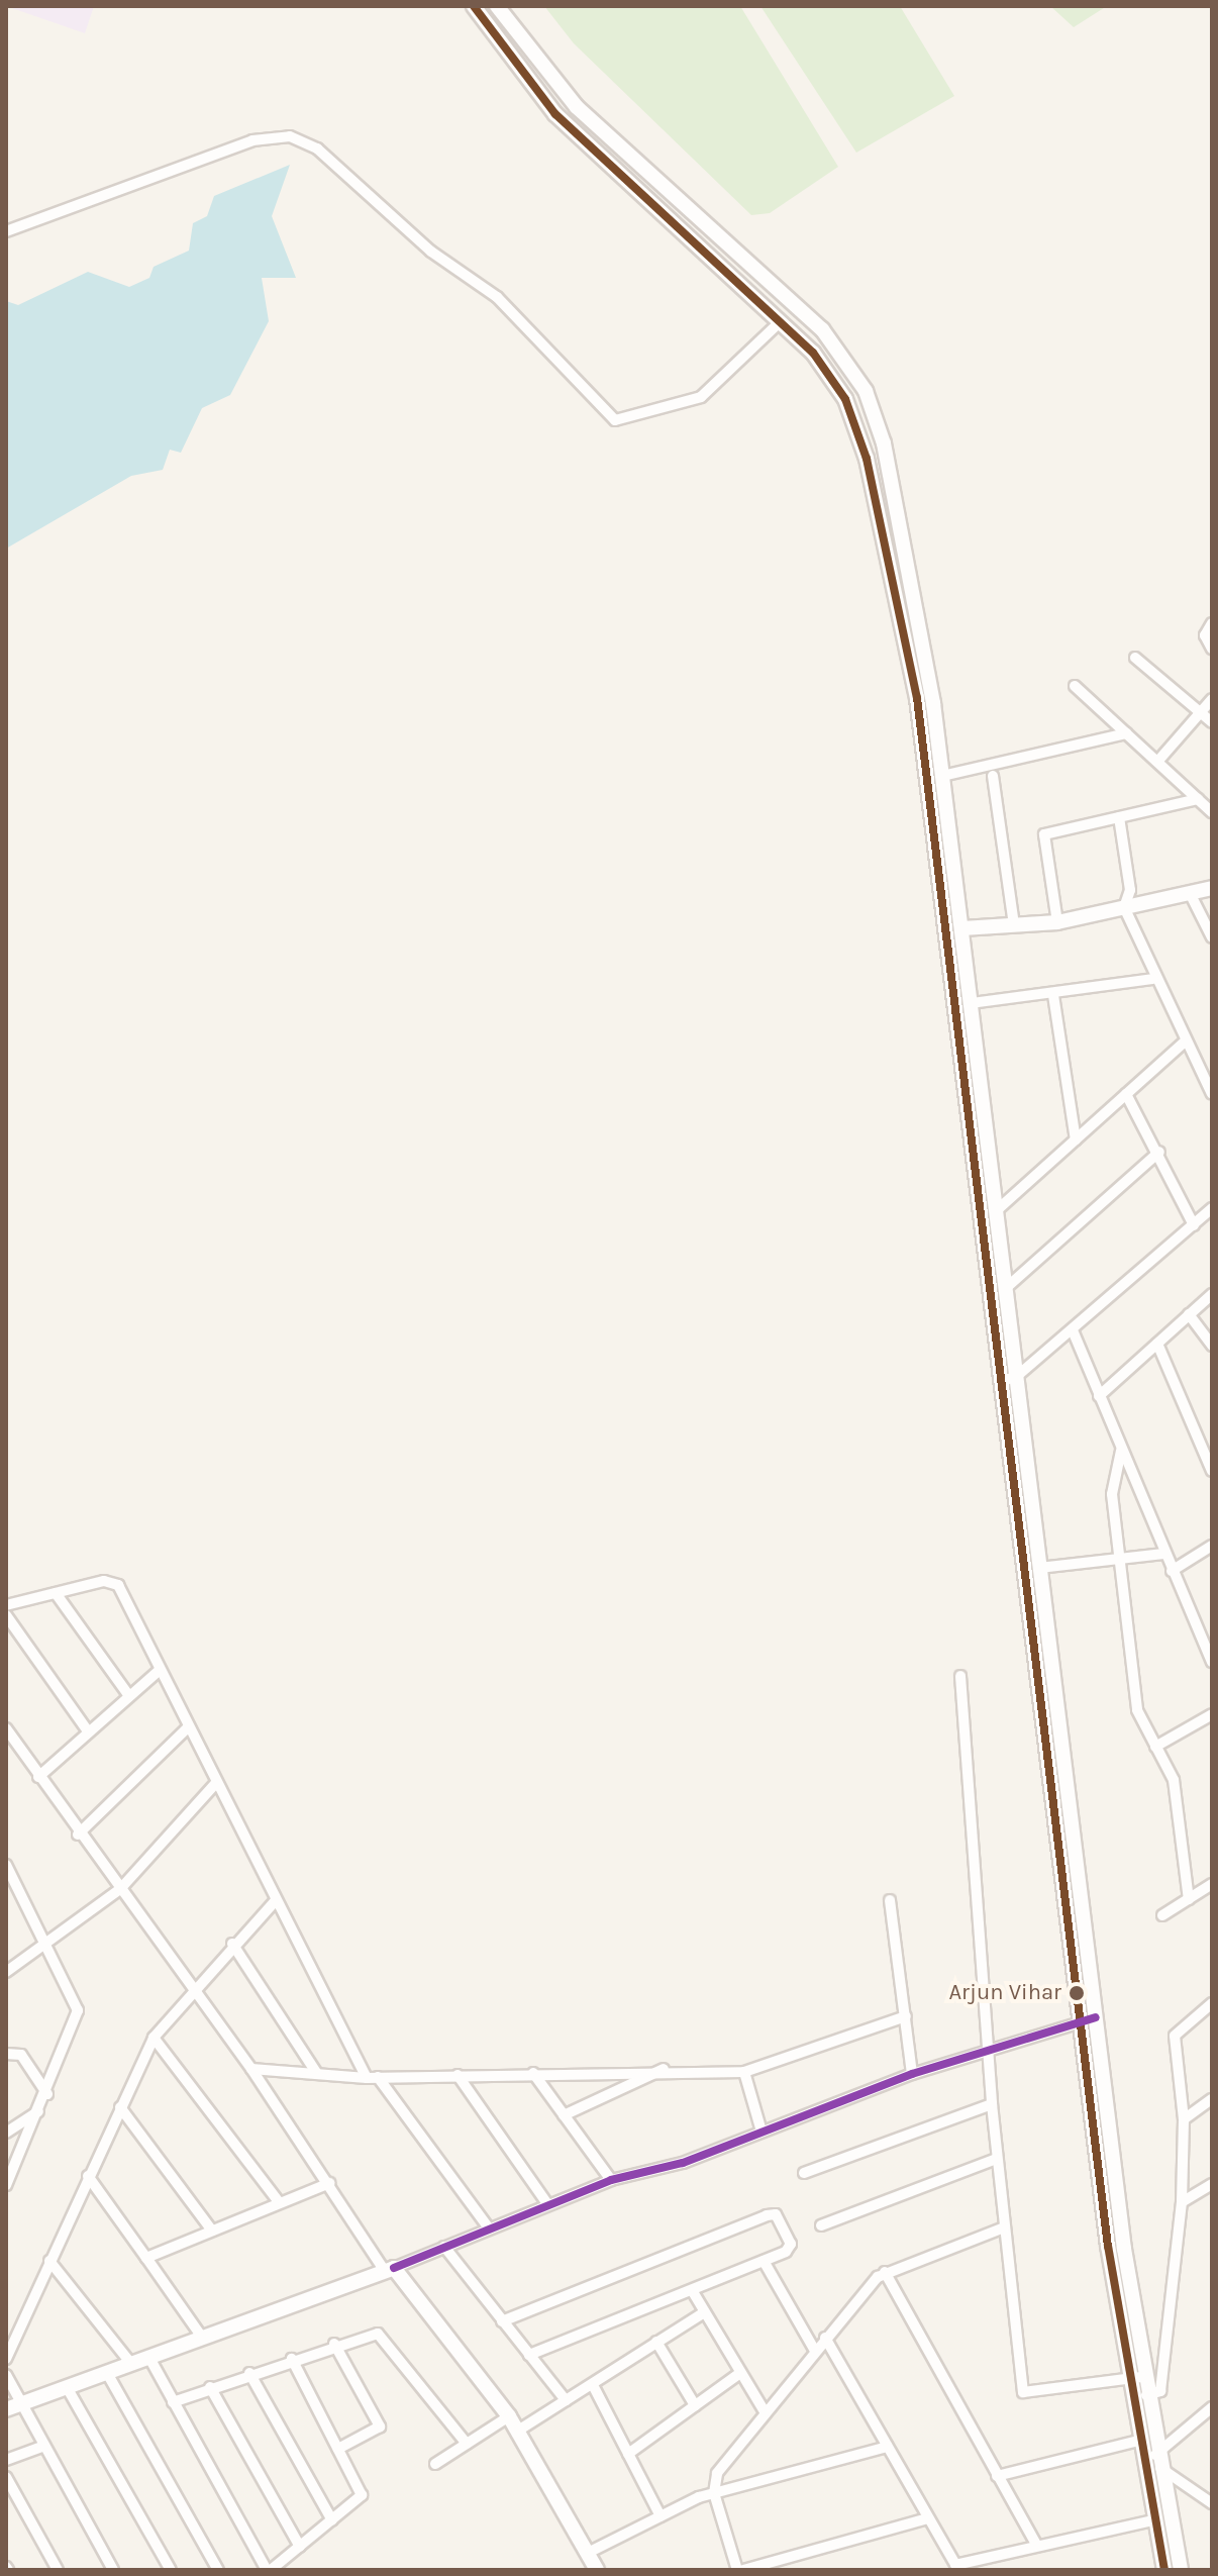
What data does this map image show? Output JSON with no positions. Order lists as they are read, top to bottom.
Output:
{
  "places": ["Arjun Vihar"]
}
